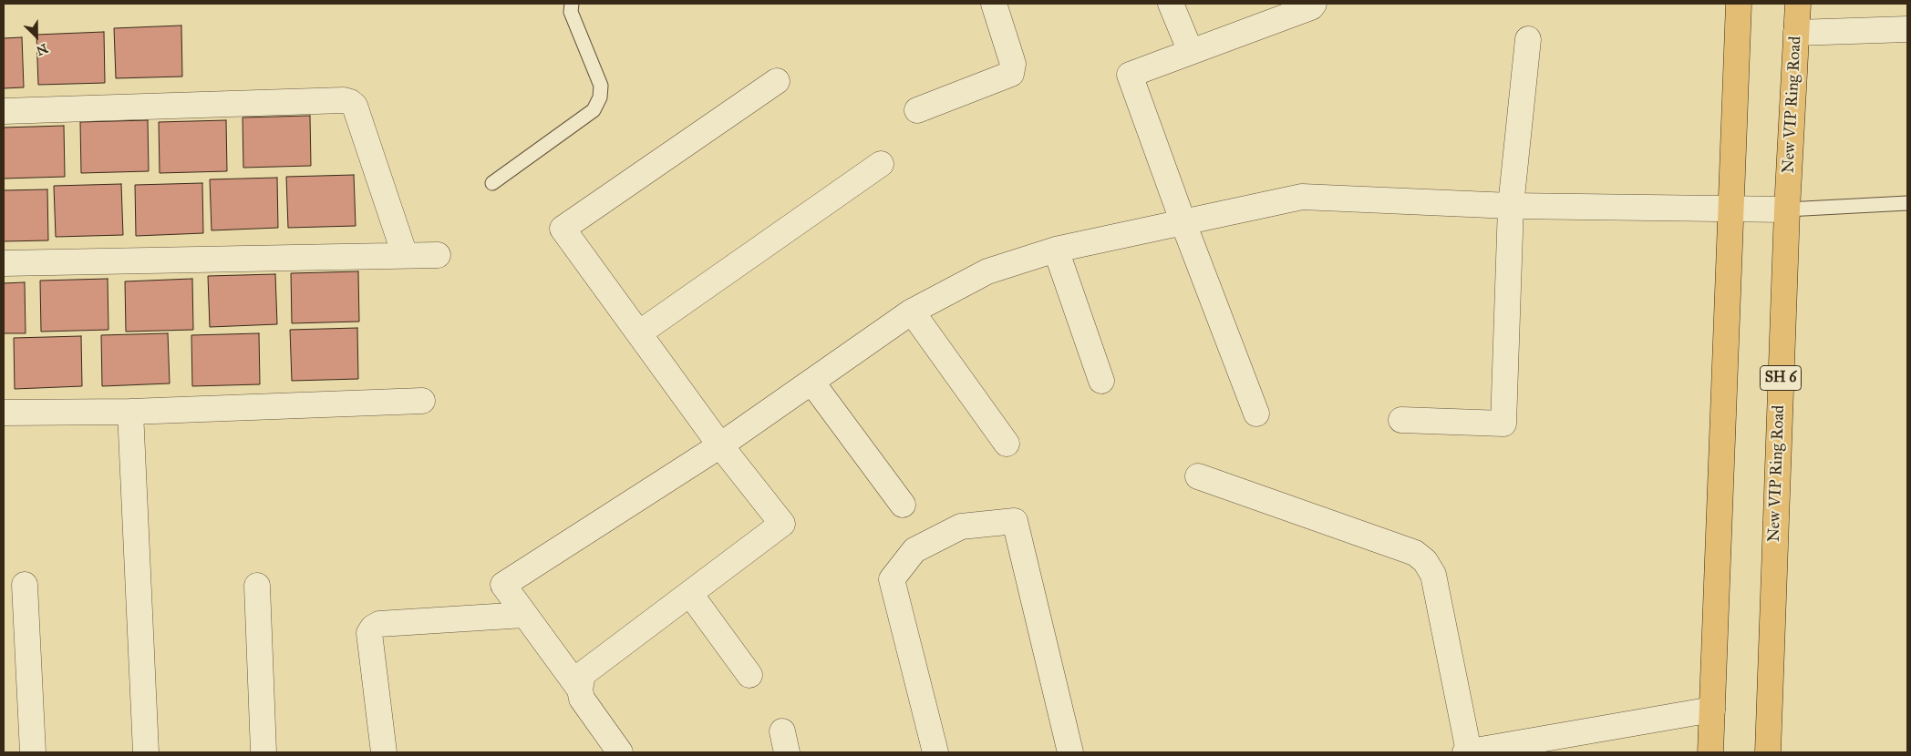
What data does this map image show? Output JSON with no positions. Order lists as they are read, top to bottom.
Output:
{
  "streets": {
    "main road": ["New VIP Ring Road", "SH 6"]
  },
  "north": "bottom right"
}
